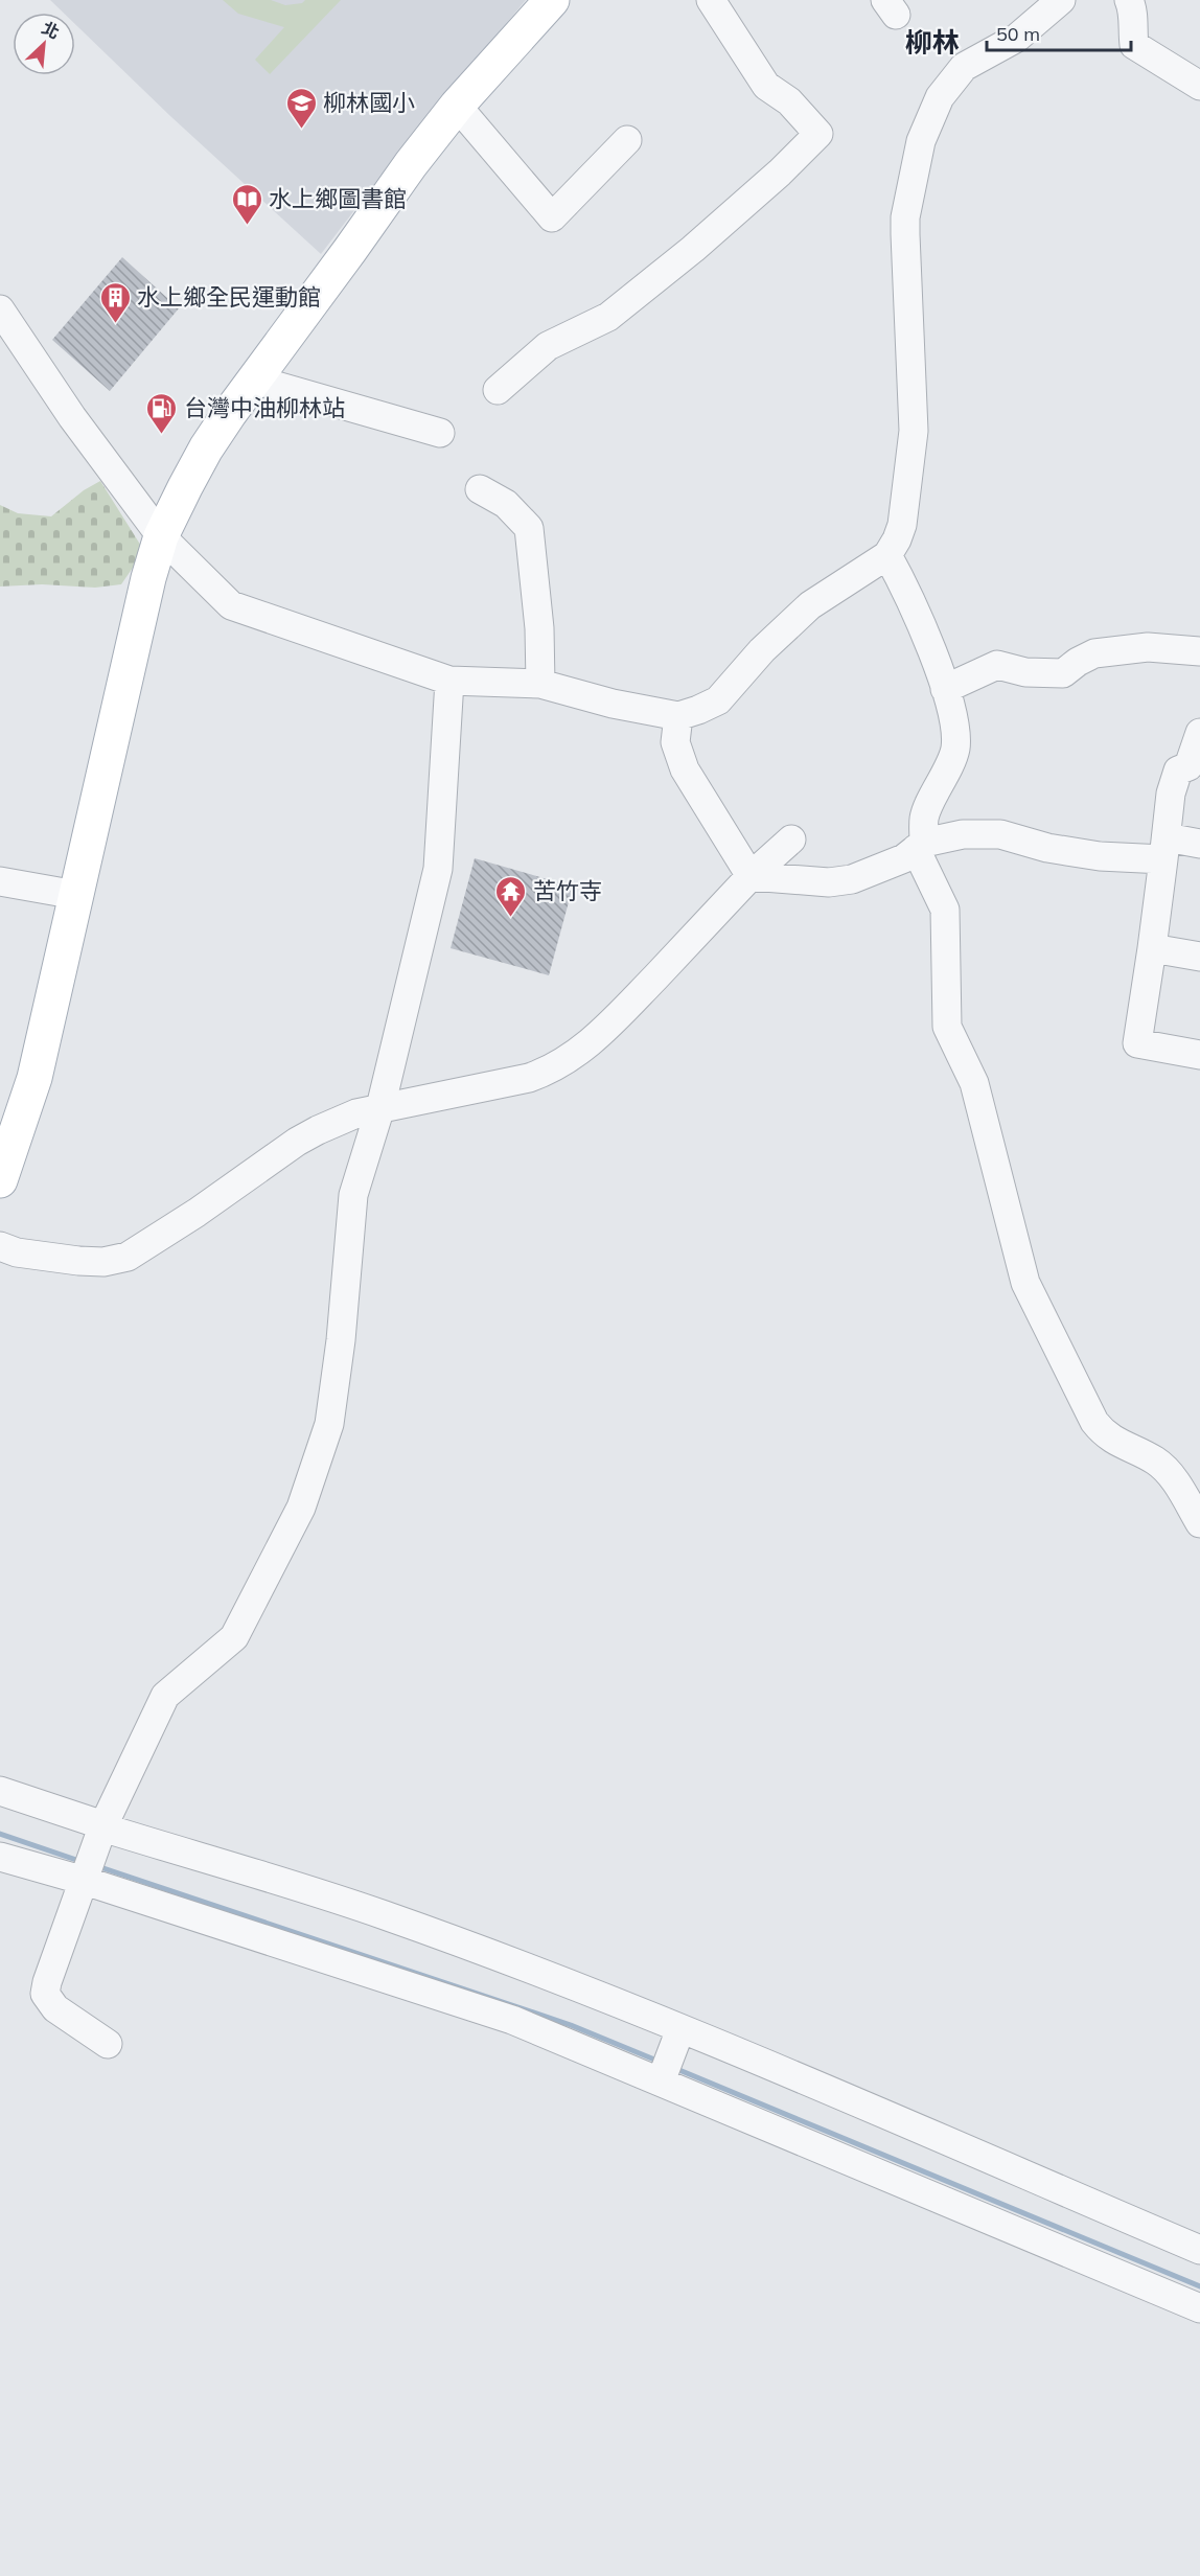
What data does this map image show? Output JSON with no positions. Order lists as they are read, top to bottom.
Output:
{
  "districts": ["柳林"],
  "places": {
    "school or university": ["柳林國小"],
    "library": ["水上鄉圖書館"],
    "building": ["水上鄉全民運動館"],
    "fuel station": ["台灣中油柳林站"],
    "temple": ["苦竹寺"]
  },
  "scale_bar": "50 m",
  "north": "top right"
}
